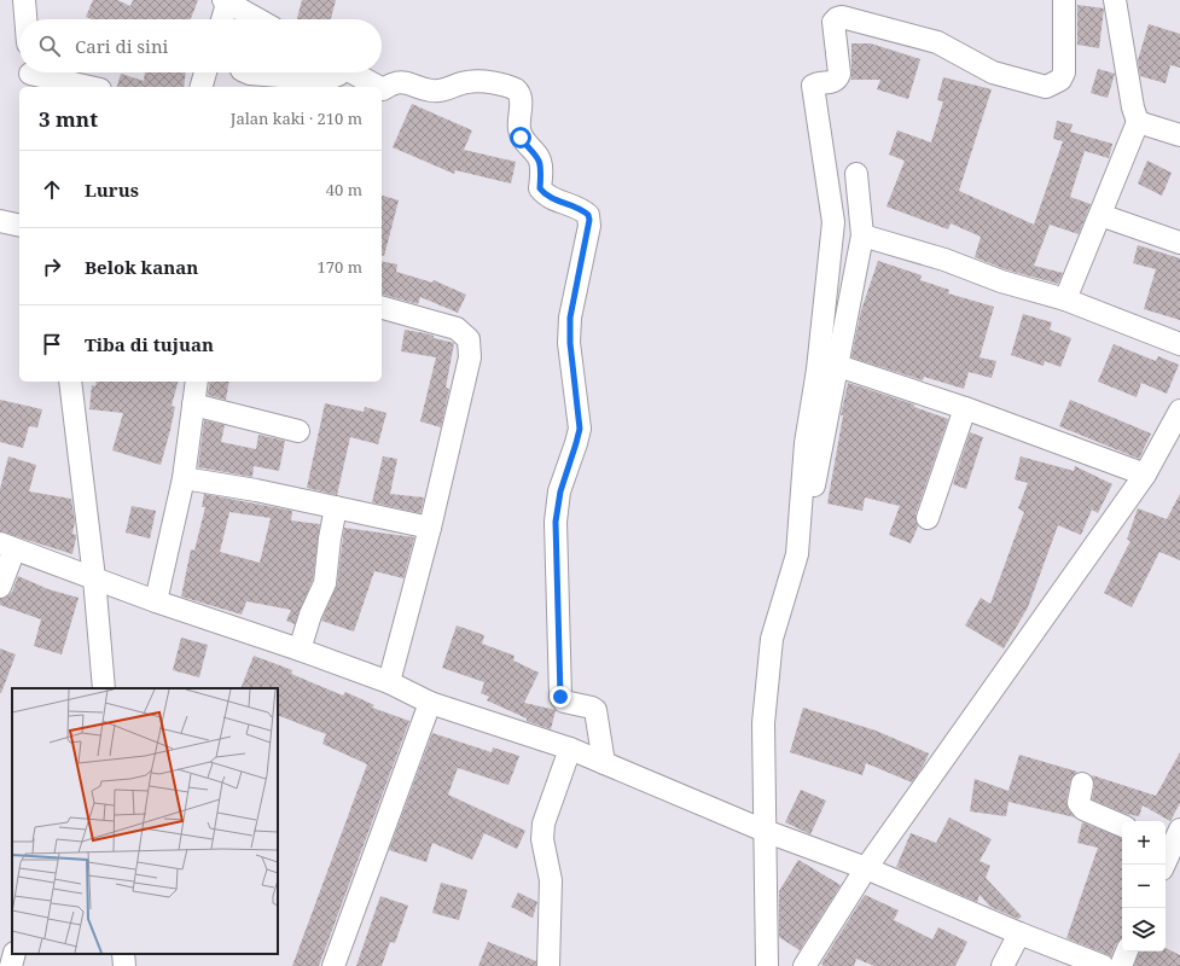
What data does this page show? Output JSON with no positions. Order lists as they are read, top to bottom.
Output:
{
  "page": {
    "search": "Cari di sini",
    "heading": ["3 mnt", "Jalan kaki · 210 m"],
    "list": [
      ["Lurus", "40 m"],
      ["Belok kanan", "170 m"],
      "Tiba di tujuan"
    ],
    "map_buttons": ["+", "−"]
  }
}
